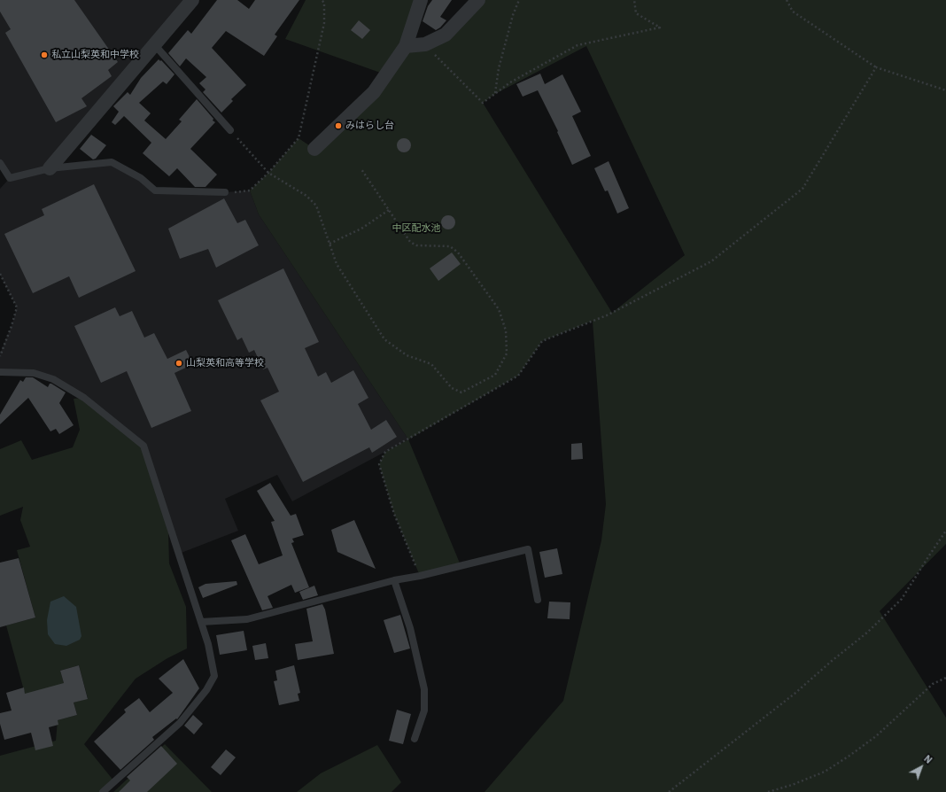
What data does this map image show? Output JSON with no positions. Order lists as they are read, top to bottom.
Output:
{
  "parks": ["中区配水池"],
  "places": ["私立山梨英和中学校", "みはらし台", "山梨英和高等学校"],
  "north": "top right"
}
